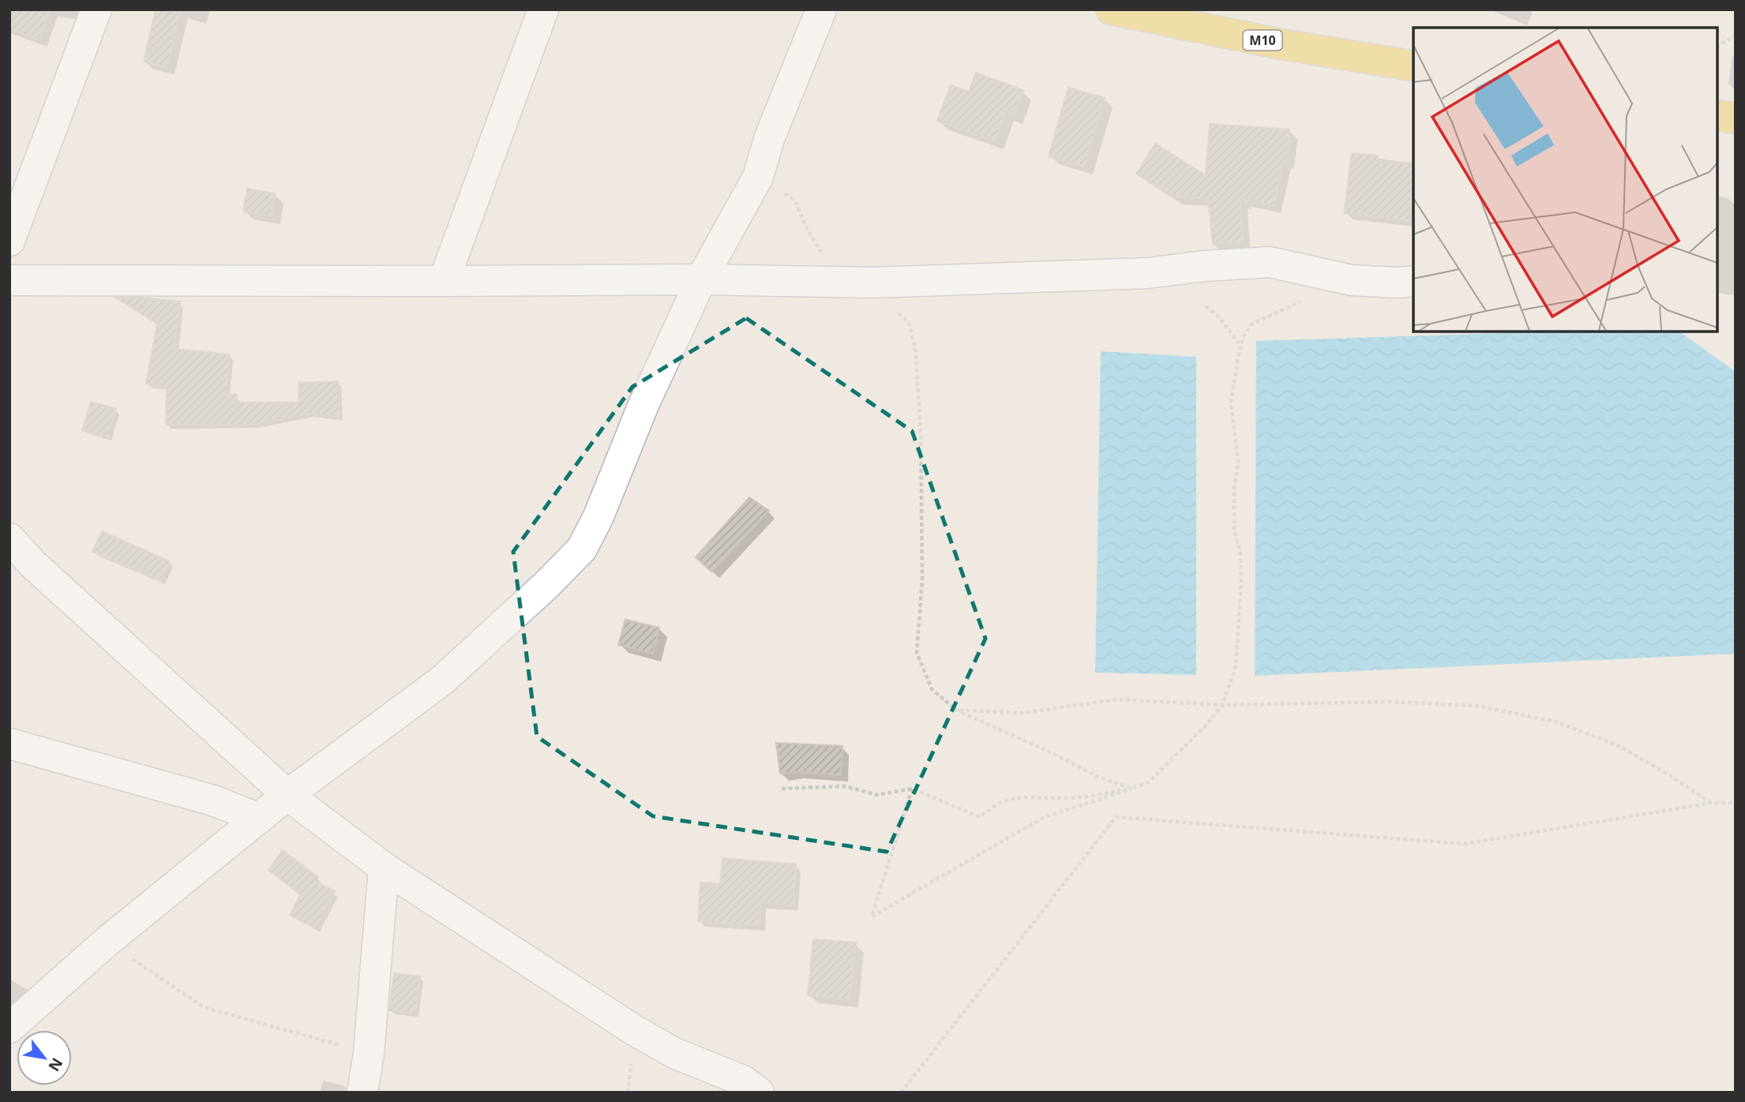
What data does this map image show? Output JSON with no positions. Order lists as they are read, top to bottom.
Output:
{
  "streets": {
    "main road": ["M10"]
  },
  "north": "bottom right"
}
